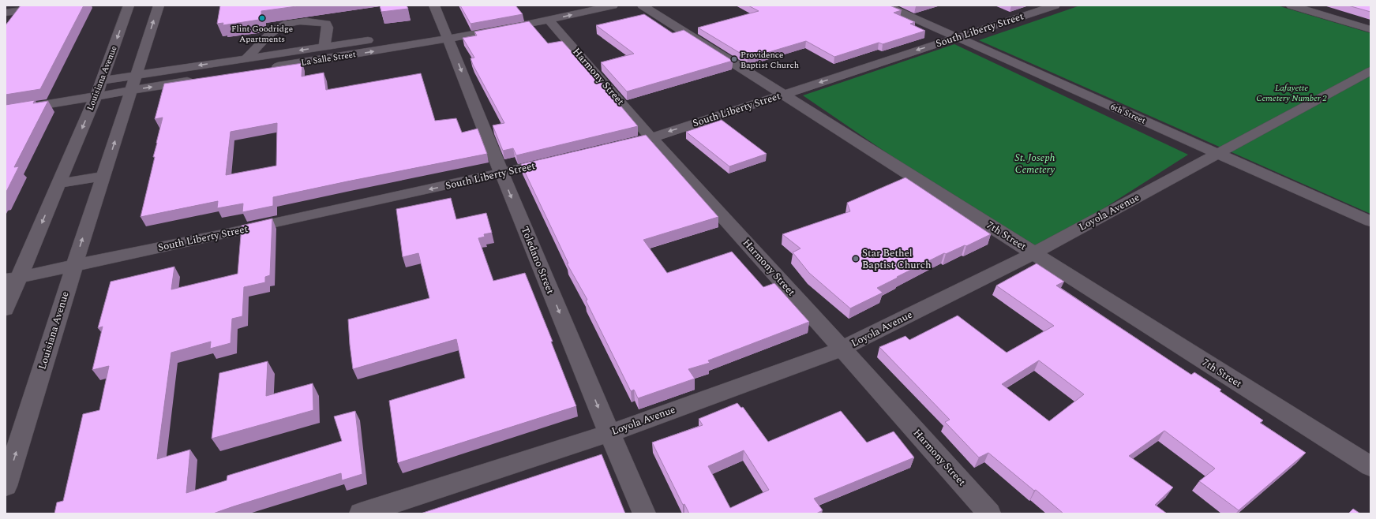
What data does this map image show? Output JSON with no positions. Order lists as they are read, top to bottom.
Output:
{
  "streets": {
    "street": [
      "South Liberty Street",
      "La Salle Street",
      "Harmony Street",
      "Louisiana Avenue",
      "6th Street",
      "Loyola Avenue",
      "7th Street",
      "Toledano Street"
    ]
  },
  "crossings": [
    ["South Liberty Street", "Harmony Street"],
    ["South Liberty Street", "Louisiana Avenue"],
    ["South Liberty Street", "6th Street"],
    ["South Liberty Street", "7th Street"],
    ["South Liberty Street", "Toledano Street"],
    ["La Salle Street", "Harmony Street"],
    ["La Salle Street", "Louisiana Avenue"],
    ["La Salle Street", "Toledano Street"],
    ["Harmony Street", "Loyola Avenue"],
    ["6th Street", "Loyola Avenue"],
    ["Loyola Avenue", "7th Street"],
    ["Loyola Avenue", "Toledano Street"]
  ],
  "one_way": ["South Liberty Street", "Toledano Street"],
  "parks": ["Lafayette Cemetery Number 2", "St. Joseph Cemetery"],
  "places": ["Flint Goodridge Apartments", "Providence Baptist Church", "Star Bethel Baptist Church"]
}
